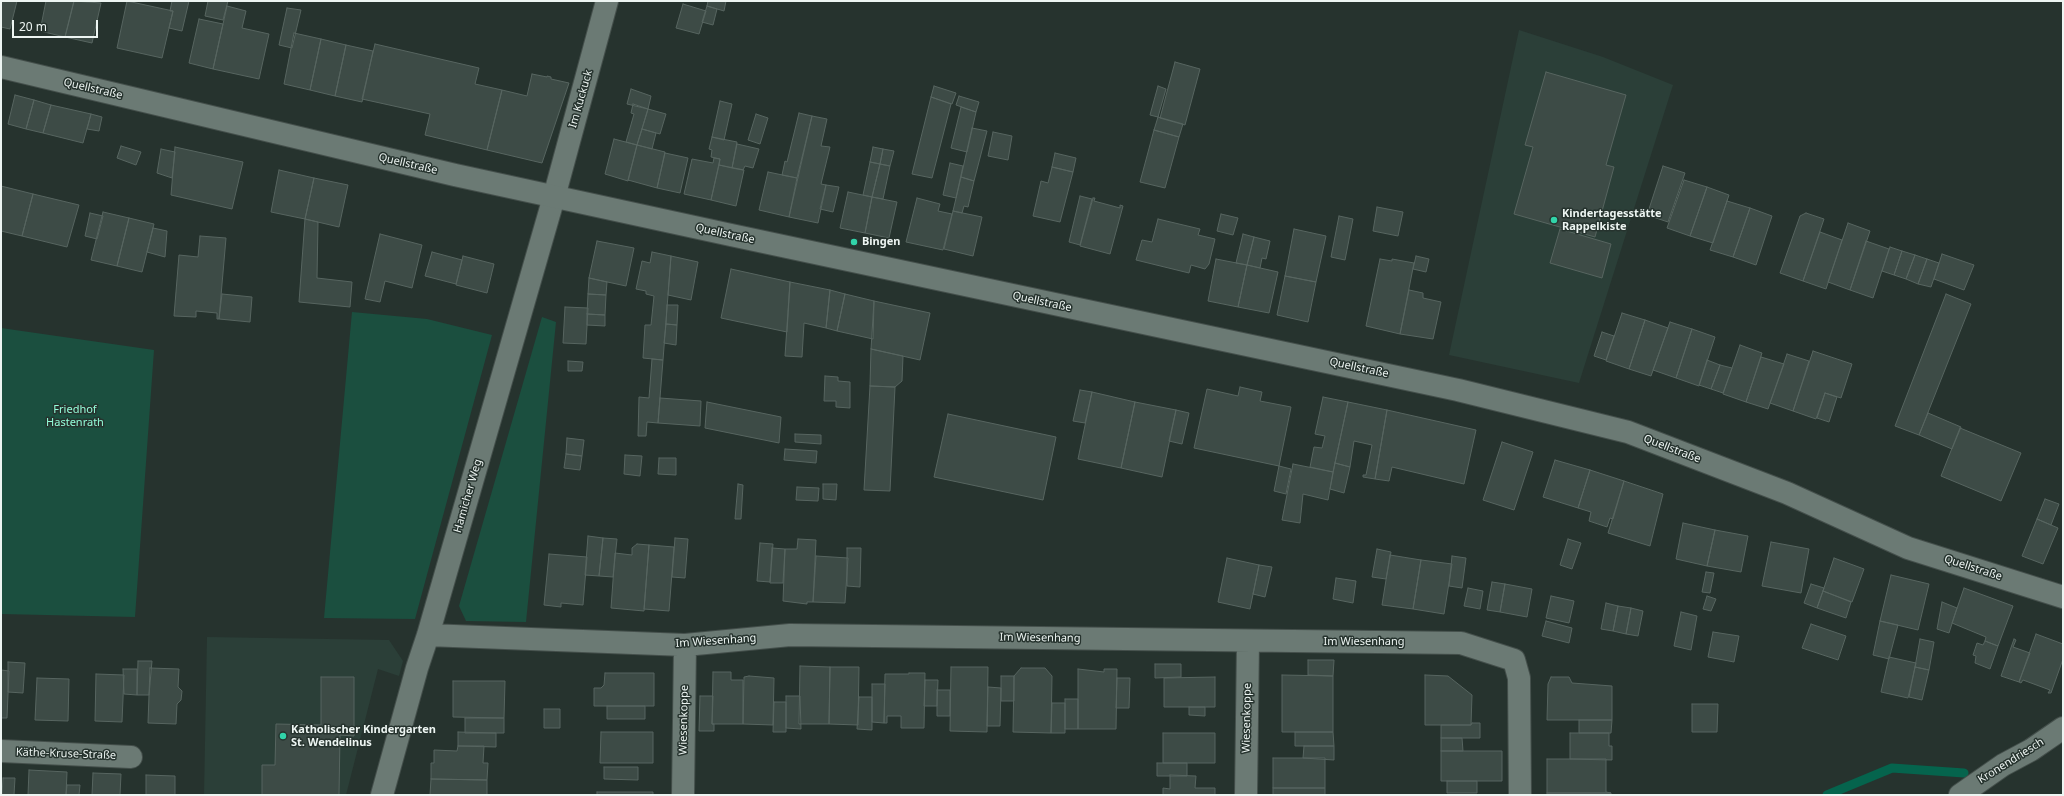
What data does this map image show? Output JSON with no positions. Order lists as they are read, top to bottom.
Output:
{
  "streets": {
    "street": [
      "Quellstraße",
      "Im Kuckuck",
      "Hamicher Weg",
      "Im Wiesenhang",
      "Wiesenkoppe",
      "Käthe-Kruse-Straße",
      "Kronendriesch"
    ]
  },
  "crossings": [
    ["Quellstraße", "Im Kuckuck"],
    ["Quellstraße", "Hamicher Weg"],
    ["Im Kuckuck", "Hamicher Weg"],
    ["Hamicher Weg", "Im Wiesenhang"],
    ["Im Wiesenhang", "Wiesenkoppe"]
  ],
  "parks": ["Friedhof Hastenrath"],
  "places": ["Kindertagesstätte Rappelkiste", "Bingen", "Katholischer Kindergarten St. Wendelinus"],
  "scale_bar": "20 m"
}
